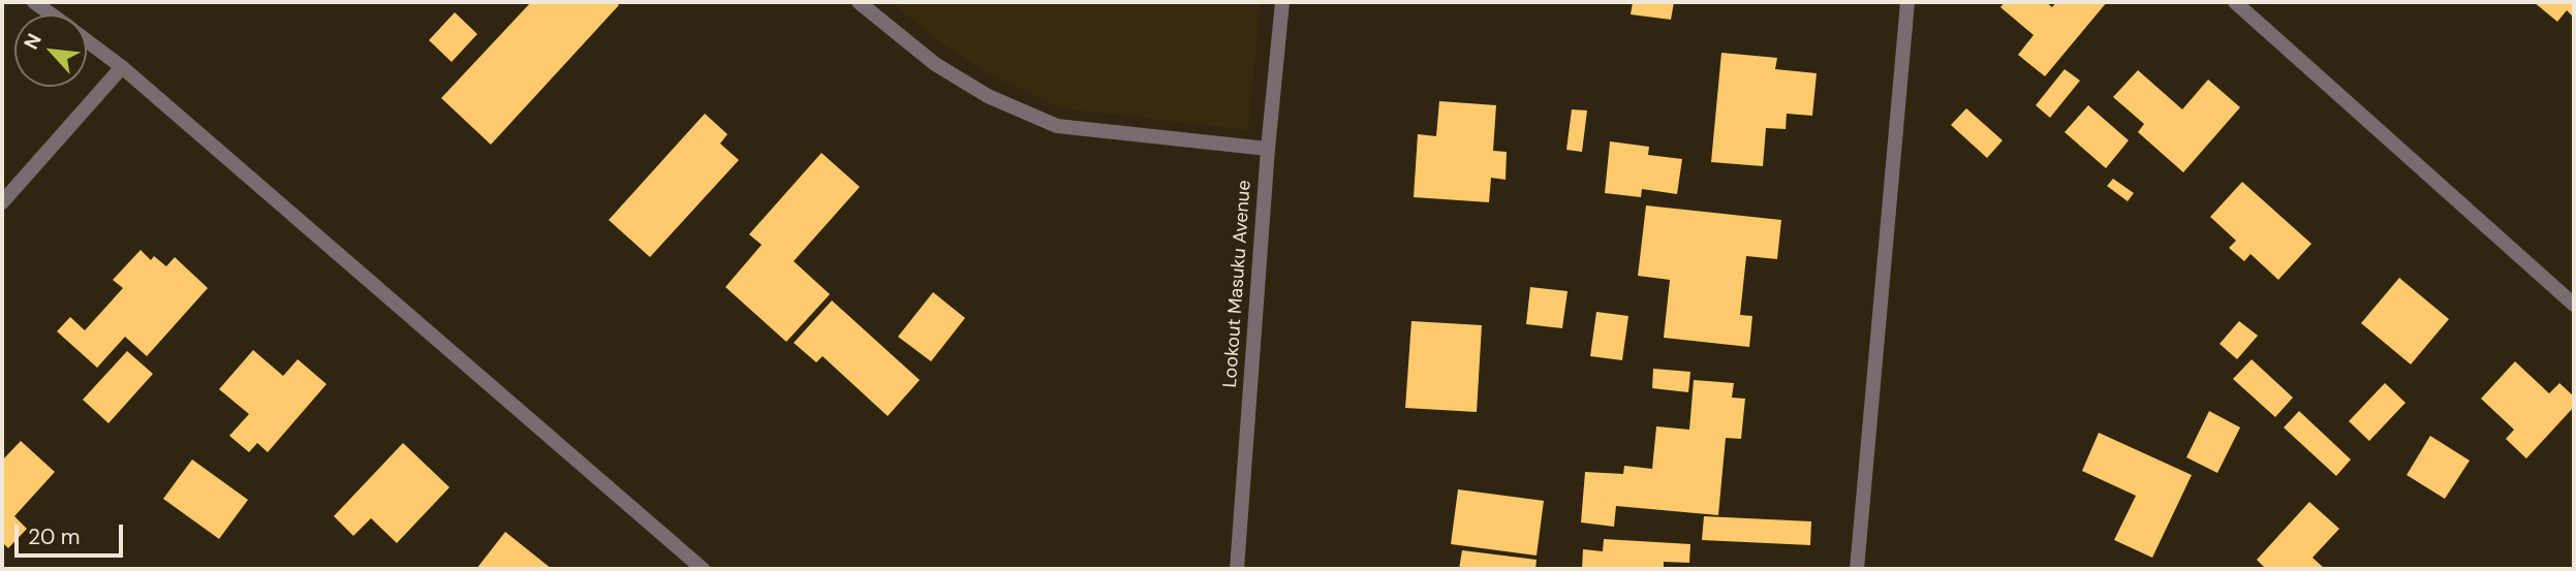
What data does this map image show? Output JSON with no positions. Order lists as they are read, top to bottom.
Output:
{
  "streets": {
    "street": ["Lookout Masuku Avenue"]
  },
  "scale_bar": "20 m",
  "north": "top left"
}
